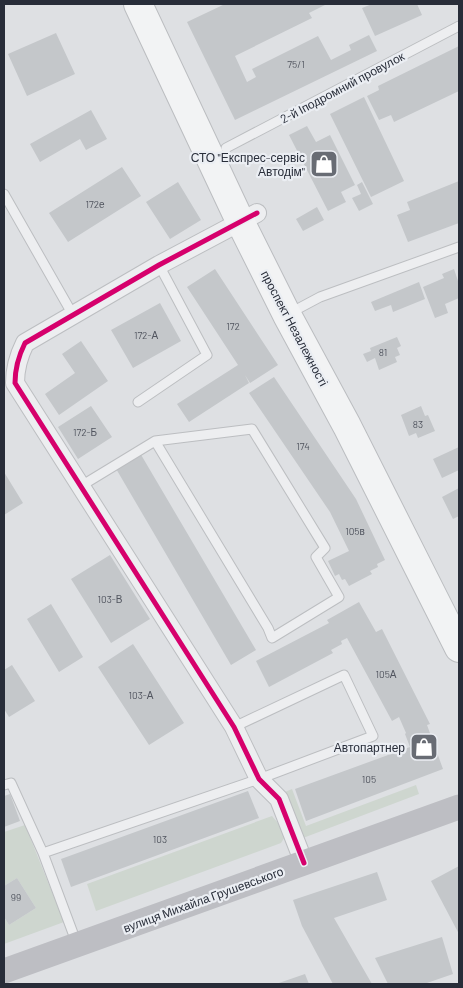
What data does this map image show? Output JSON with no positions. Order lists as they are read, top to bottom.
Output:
{
  "streets": {
    "main road": ["проспект Незалежності", "вулиця Михайла Грушевського"],
    "lane": ["2-й Іподромний провулок"]
  },
  "crossings": [
    ["2-й Іподромний провулок", "проспект Незалежності"]
  ],
  "places": {
    "shop": ["СТО \"Експрес-сервіс Автодім\"", "Автопартнер"]
  },
  "house_numbers": [
    "75/1",
    "172е",
    "172",
    "172-А",
    "81",
    "83",
    "172-Б",
    "174",
    "105в",
    "103-В",
    "105А",
    "103-А",
    "105",
    "103",
    "99"
  ]
}
